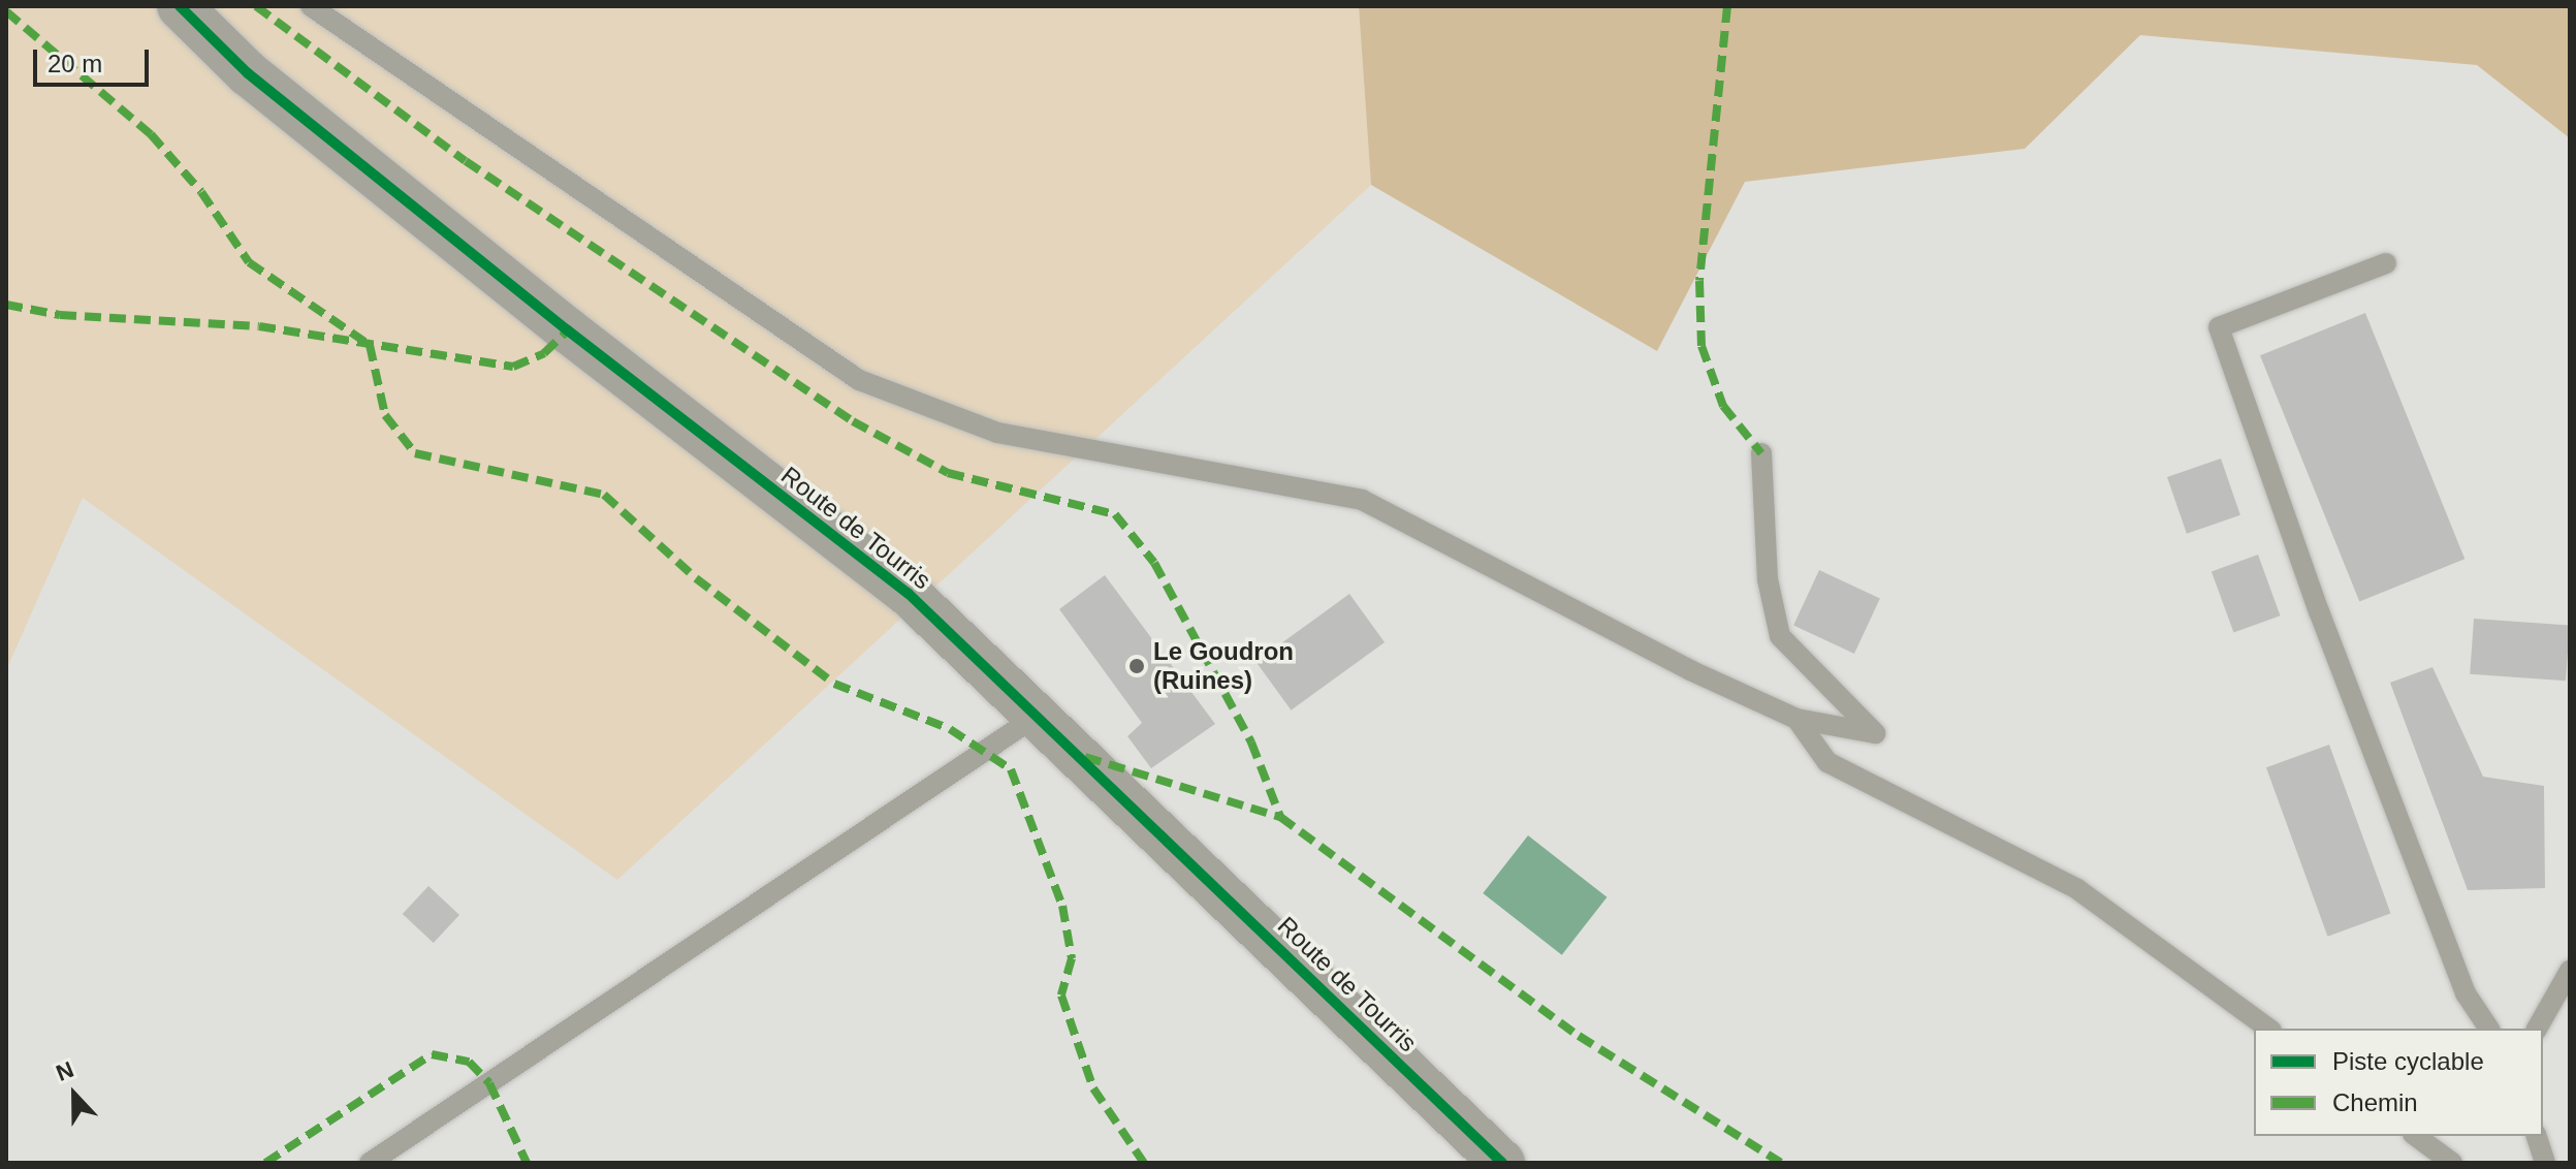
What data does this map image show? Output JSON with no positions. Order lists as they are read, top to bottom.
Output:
{
  "streets": {
    "street": ["Route de Tourris"]
  },
  "places": ["Le Goudron (Ruines)"],
  "legend": ["Piste cyclable", "Chemin"],
  "scale_bar": "20 m",
  "north": "top"
}
